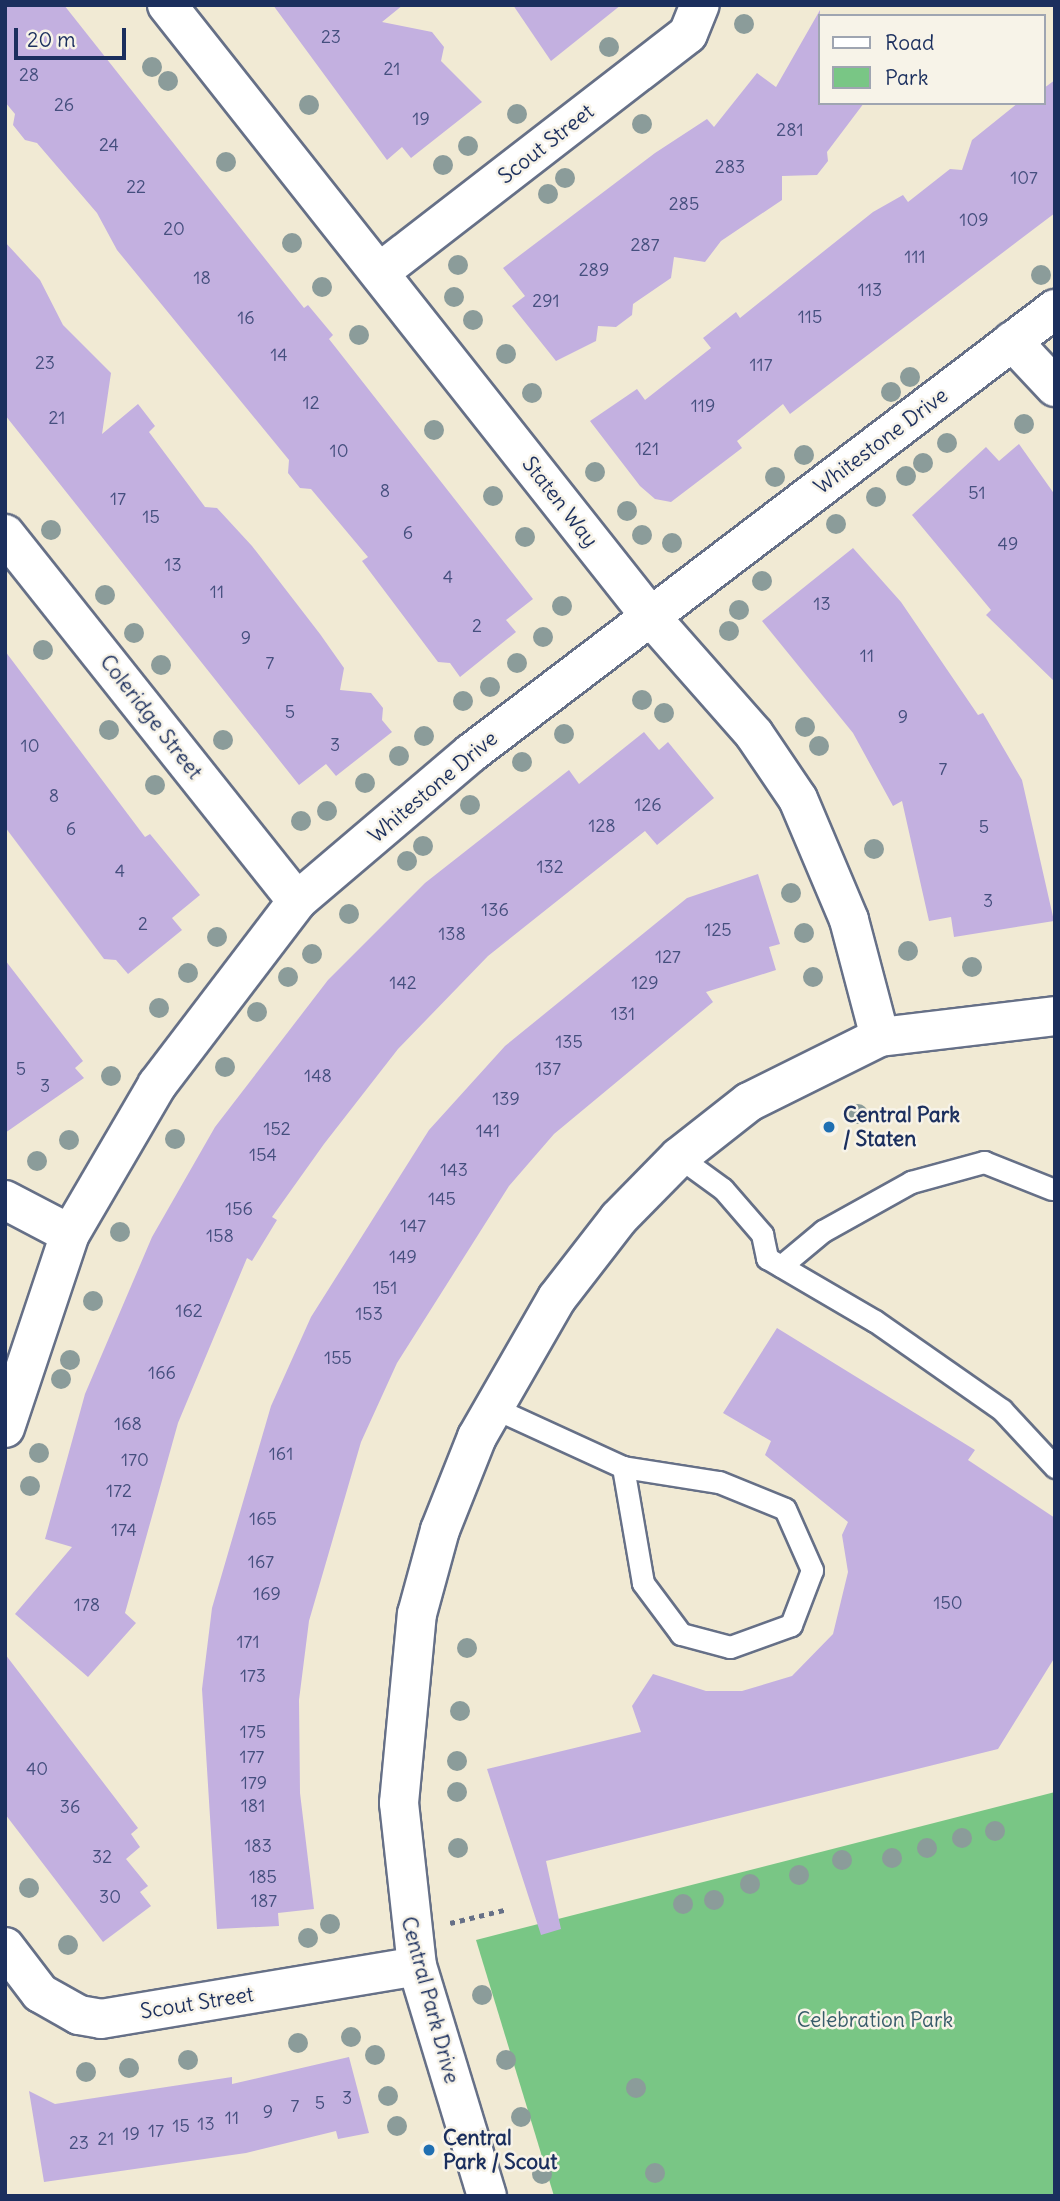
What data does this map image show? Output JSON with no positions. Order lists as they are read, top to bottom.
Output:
{
  "streets": {
    "street": [
      "Scout Street",
      "Whitestone Drive",
      "Staten Way",
      "Coleridge Street",
      "Central Park Drive"
    ]
  },
  "crossings": [
    ["Scout Street", "Staten Way"],
    ["Scout Street", "Central Park Drive"],
    ["Whitestone Drive", "Staten Way"],
    ["Whitestone Drive", "Coleridge Street"],
    ["Staten Way", "Central Park Drive"]
  ],
  "parks": ["Celebration Park"],
  "places": ["Central Park / Staten", "Central Park / Scout"],
  "house_numbers": [
    "23",
    "21",
    "28",
    "26",
    "19",
    "281",
    "24",
    "283",
    "107",
    "22",
    "285",
    "109",
    "20",
    "287",
    "111",
    "289",
    "18",
    "113",
    "291",
    "115",
    "16",
    "14",
    "23",
    "117",
    "12",
    "119",
    "21",
    "121",
    "10",
    "8",
    "51",
    "17",
    "15",
    "6",
    "49",
    "13",
    "4",
    "11",
    "13",
    "2",
    "9",
    "11",
    "7",
    "5",
    "9",
    "3",
    "10",
    "7",
    "8",
    "126",
    "128",
    "5",
    "6",
    "132",
    "4",
    "3",
    "136",
    "2",
    "125",
    "138",
    "127",
    "142",
    "129",
    "131",
    "135",
    "5",
    "137",
    "148",
    "3",
    "139",
    "152",
    "141",
    "154",
    "143",
    "145",
    "156",
    "147",
    "158",
    "149",
    "151",
    "162",
    "153",
    "155",
    "166",
    "168",
    "161",
    "170",
    "172",
    "165",
    "174",
    "167",
    "169",
    "150",
    "178",
    "171",
    "173",
    "175",
    "177",
    "40",
    "179",
    "181",
    "36",
    "183",
    "32",
    "185",
    "30",
    "187",
    "3",
    "5",
    "7",
    "9",
    "11",
    "13",
    "15",
    "17",
    "19",
    "21",
    "23"
  ],
  "legend": ["Road", "Park"],
  "scale_bar": "20 m"
}
